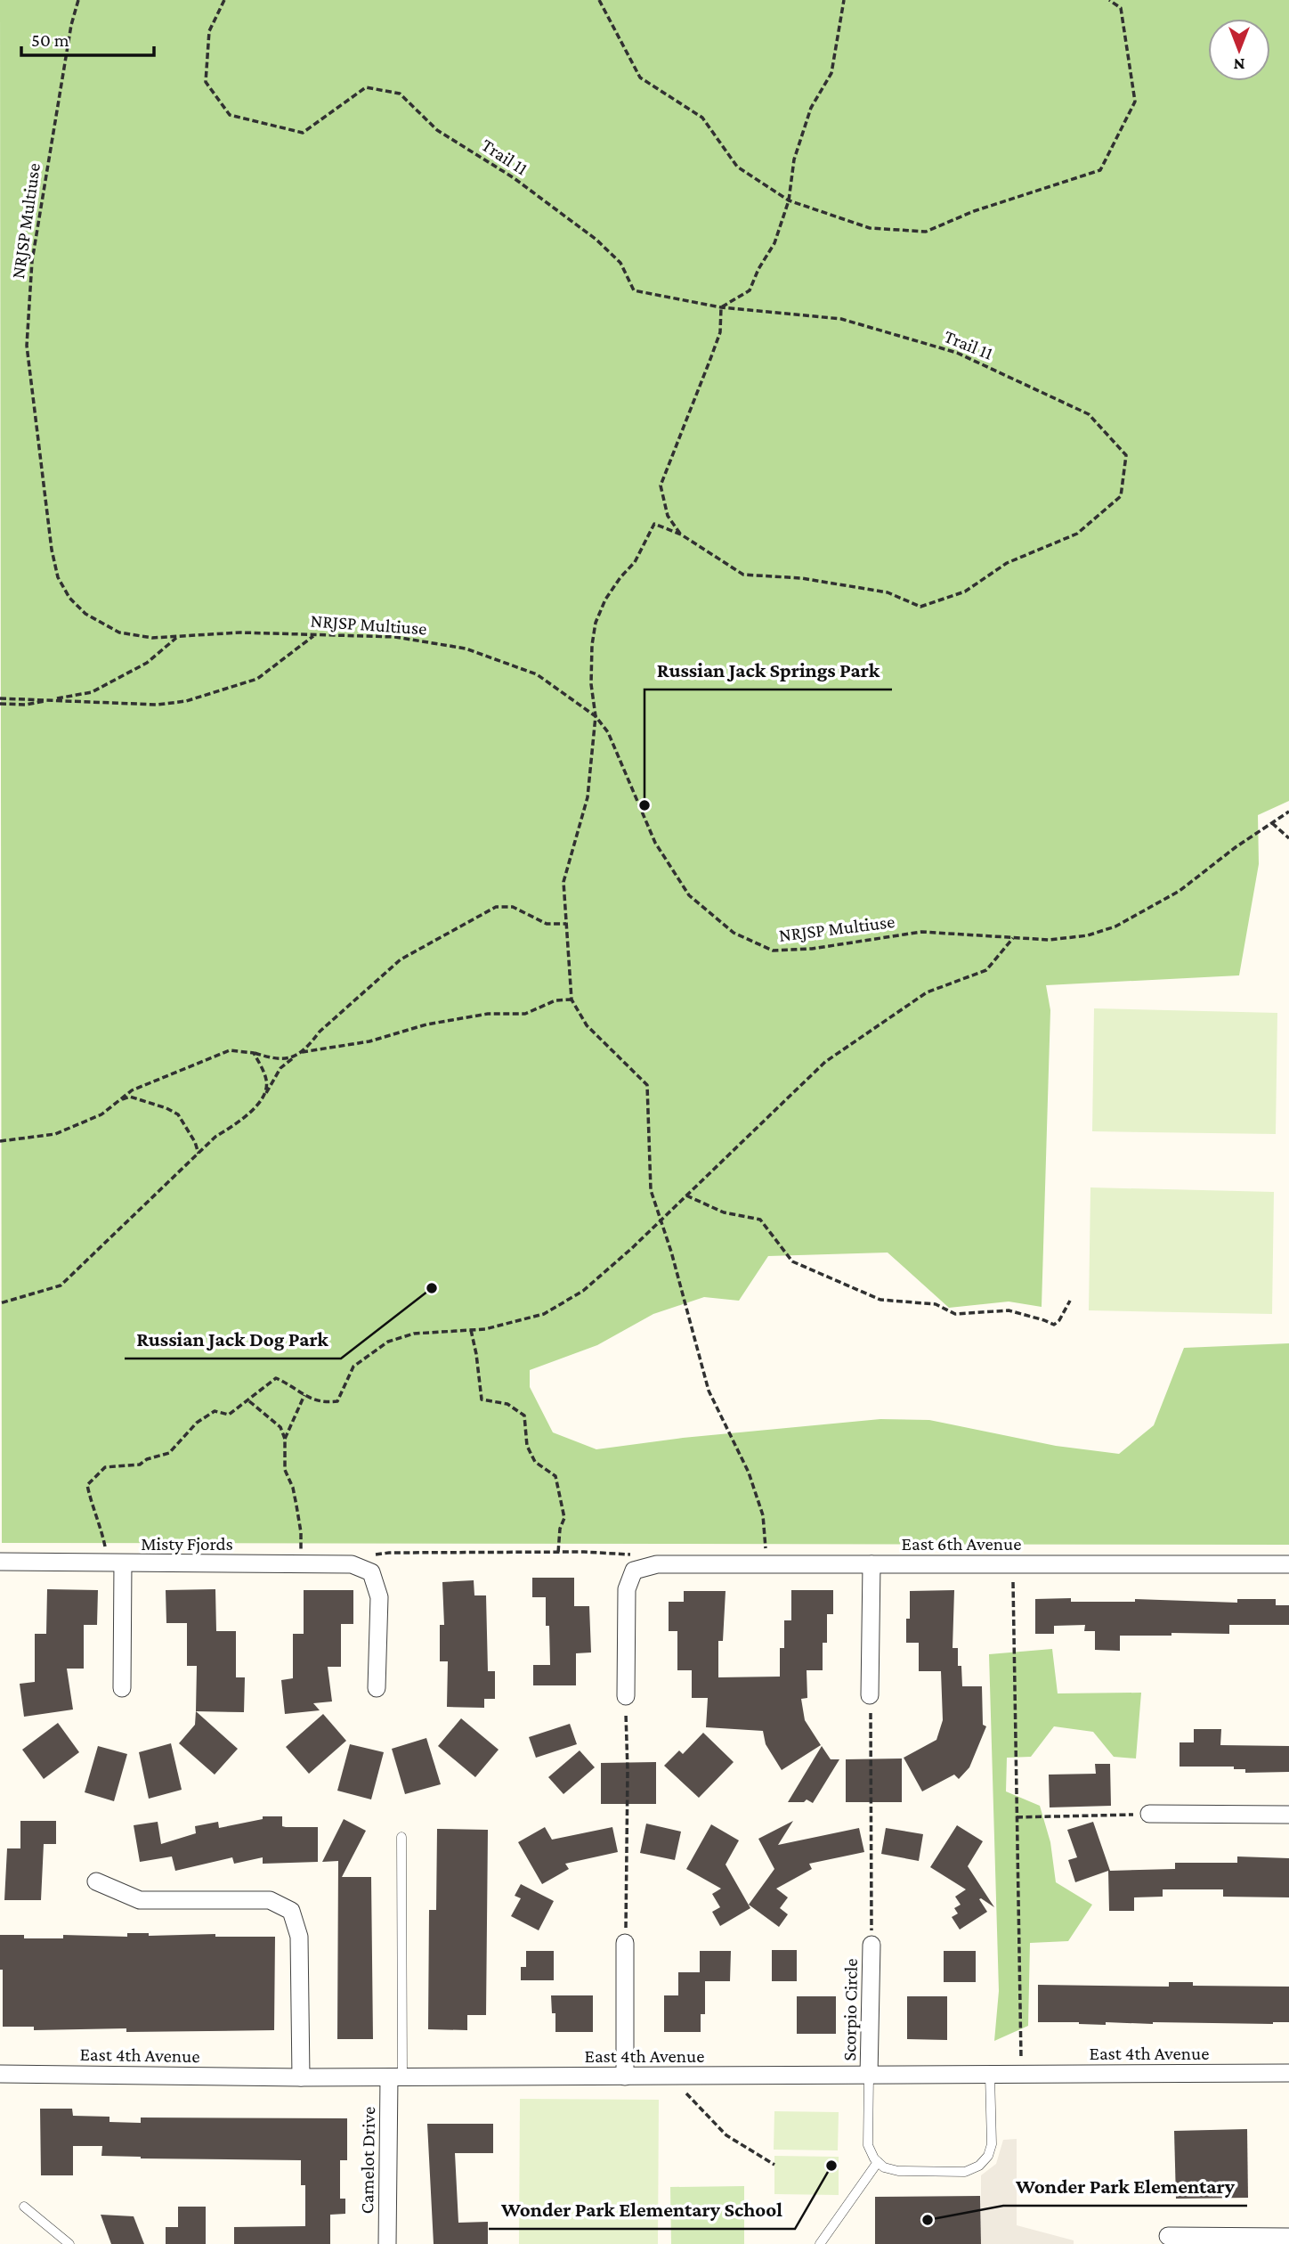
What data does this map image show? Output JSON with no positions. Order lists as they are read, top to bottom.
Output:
{
  "streets": {
    "street": [
      "Misty Fjords",
      "East 6th Avenue",
      "Scorpio Circle",
      "East 4th Avenue",
      "Camelot Drive"
    ],
    "path": ["Trail 11", "NRJSP Multiuse"]
  },
  "crossings": [
    ["Trail 11", "NRJSP Multiuse"],
    ["Scorpio Circle", "East 4th Avenue"],
    ["East 4th Avenue", "Camelot Drive"]
  ],
  "places": [
    "Russian Jack Springs Park",
    "Russian Jack Dog Park",
    "Wonder Park Elementary School",
    "Wonder Park Elementary"
  ],
  "scale_bar": "50 m",
  "north": "bottom"
}
